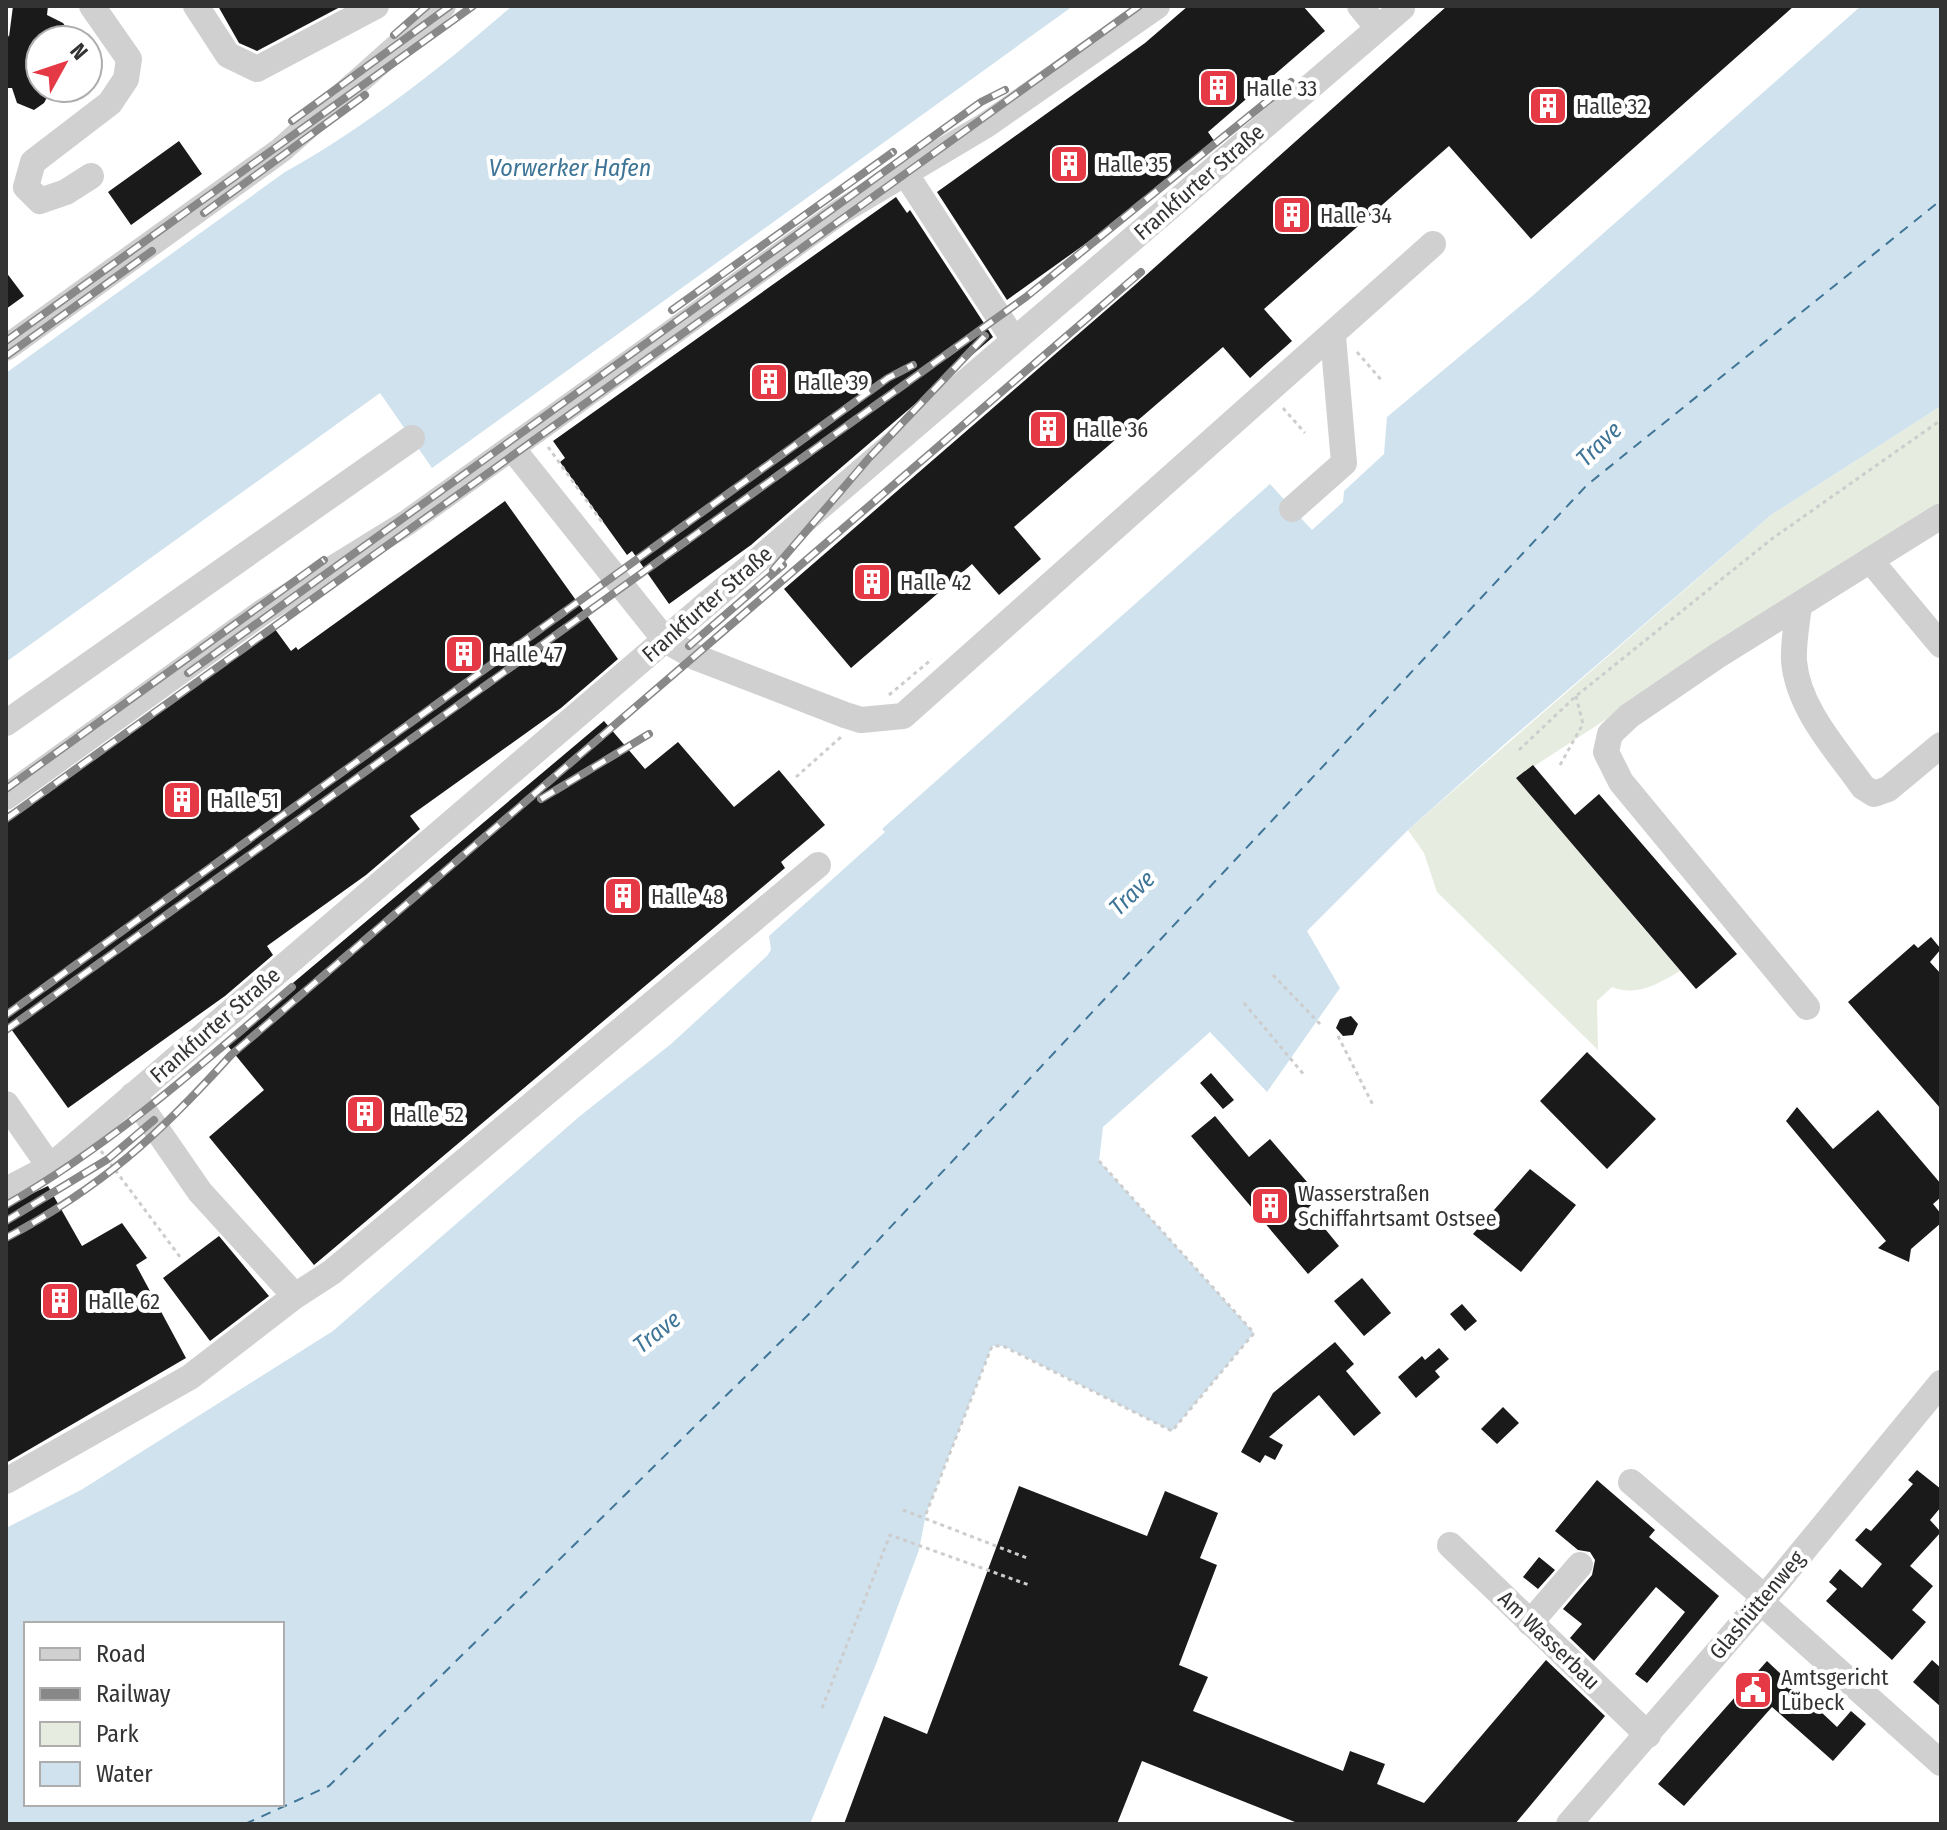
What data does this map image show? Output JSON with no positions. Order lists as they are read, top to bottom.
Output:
{
  "streets": {
    "street": ["Frankfurter Straße", "Glashüttenweg", "Am Wasserbau"]
  },
  "crossings": [
    ["Glashüttenweg", "Am Wasserbau"]
  ],
  "water": ["Vorwerker Hafen", "Trave"],
  "places": {
    "building": [
      "Halle 33",
      "Halle 32",
      "Halle 35",
      "Halle 34",
      "Halle 39",
      "Halle 36",
      "Halle 42",
      "Halle 47",
      "Halle 51",
      "Halle 48",
      "Halle 52",
      "Wasserstraßen Schiffahrtsamt Ostsee",
      "Halle 62"
    ],
    "public building": ["Amtsgericht Lübeck"]
  },
  "legend": [
    "Road",
    "Railway",
    "Park",
    "Water"
  ],
  "north": "top right"
}
